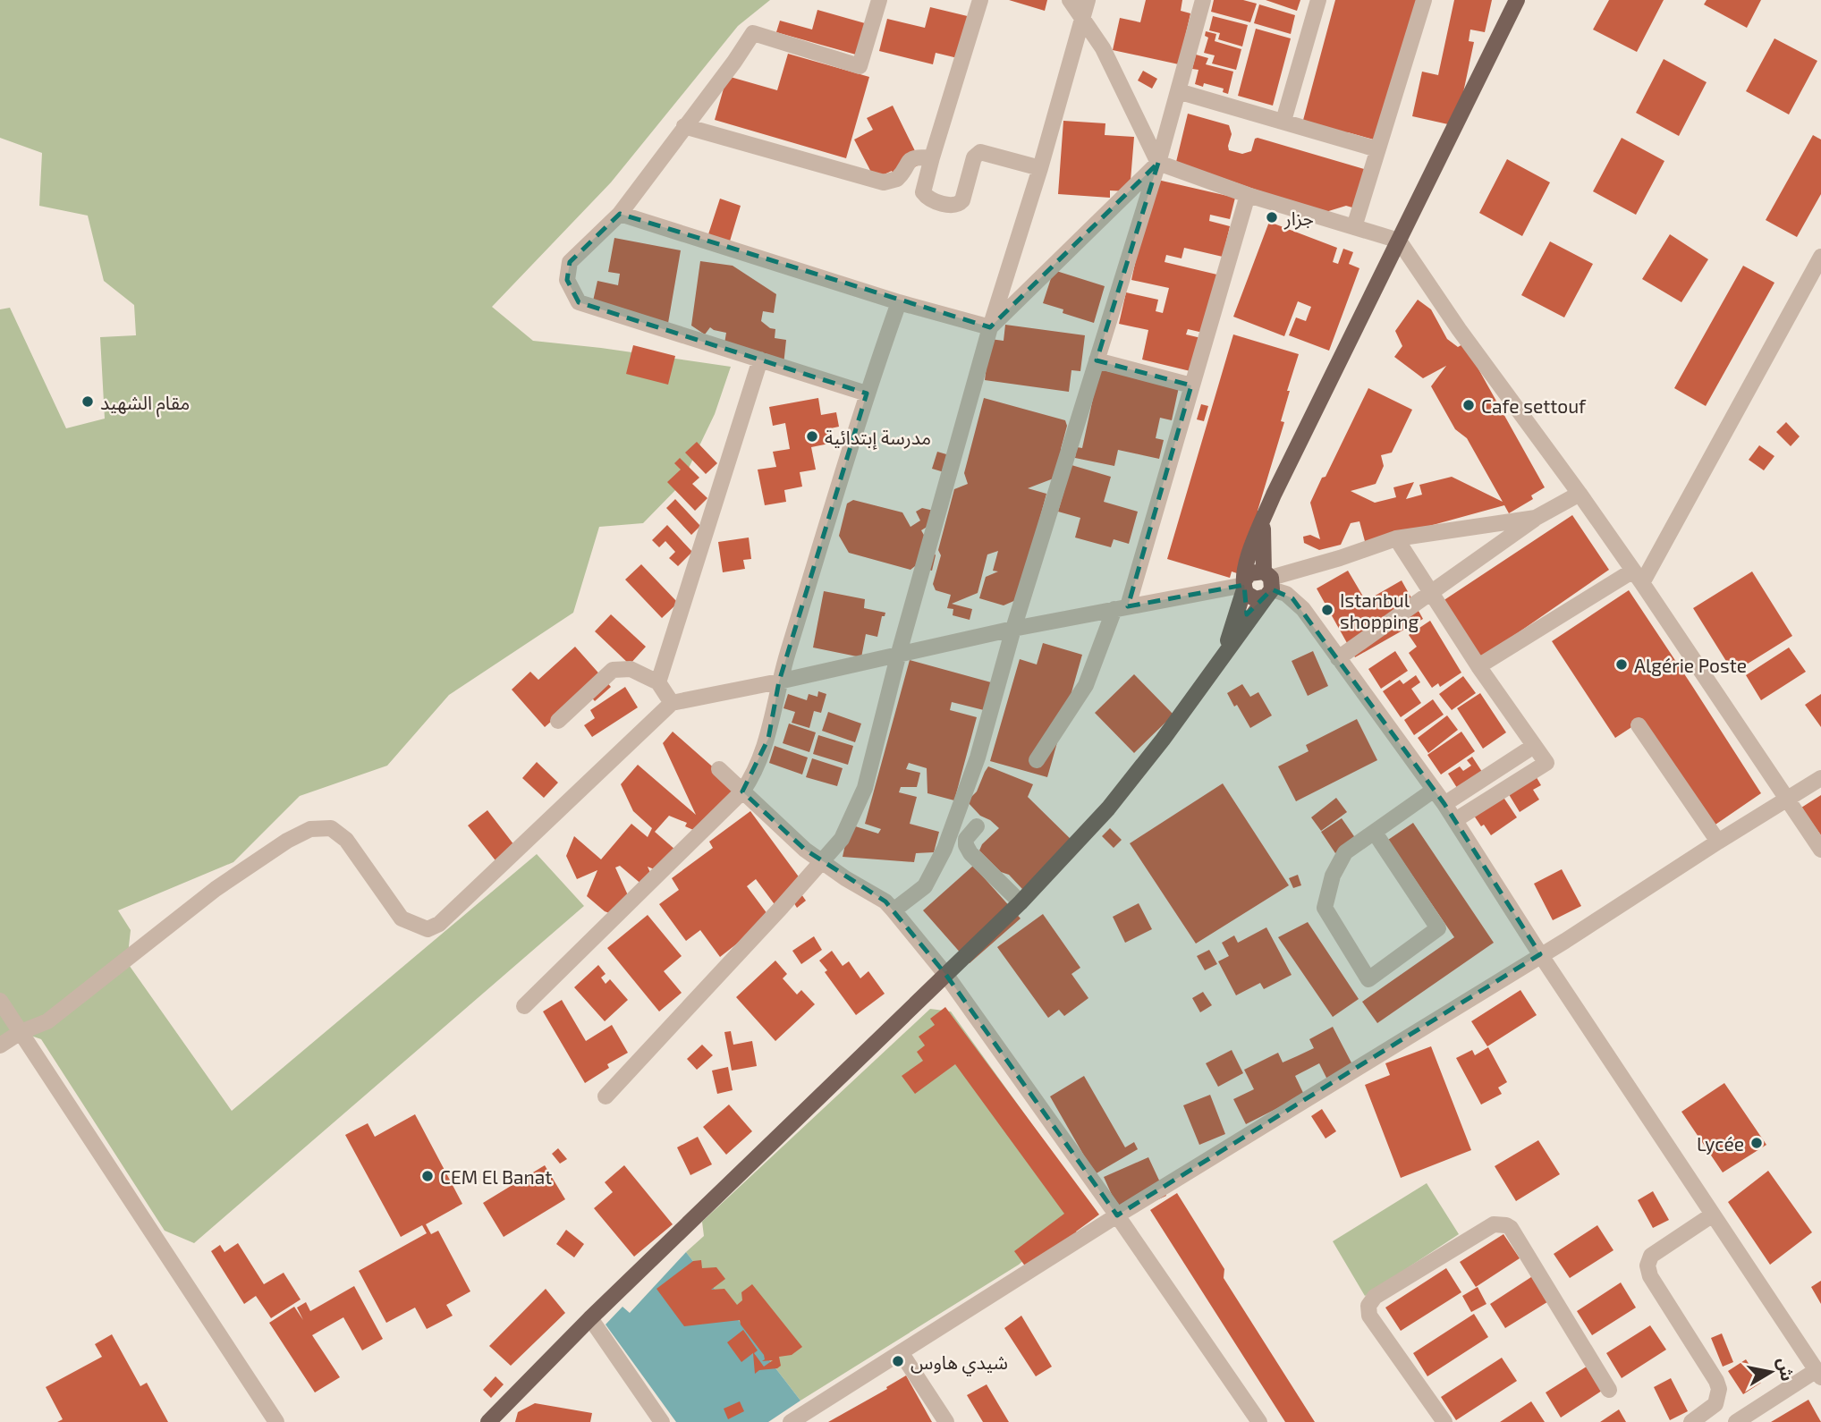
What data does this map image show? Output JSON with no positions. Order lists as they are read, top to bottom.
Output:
{
  "places": [
    "جزار",
    "مقام الشهيد",
    "Cafe settouf",
    "مدرسة إبتدائية",
    "Istanbul shopping",
    "Algérie Poste",
    "Lycée",
    "CEM El Banat",
    "شيدي هاوس"
  ],
  "north": "right"
}
